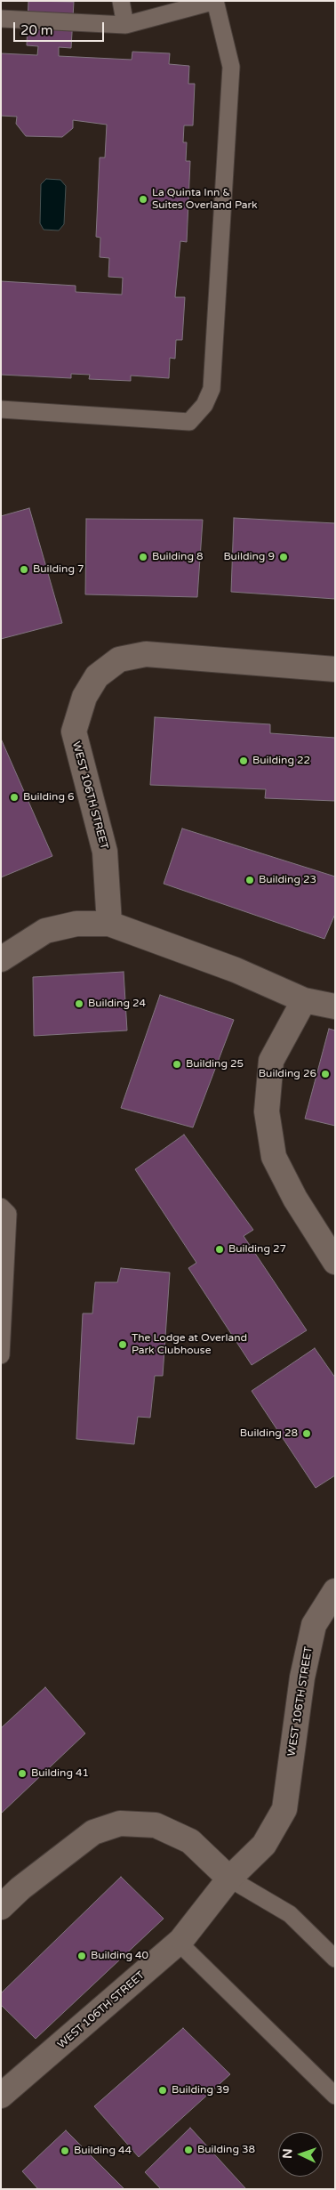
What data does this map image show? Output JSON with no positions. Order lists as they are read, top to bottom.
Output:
{
  "streets": {
    "street": ["WEST 106TH STREET"]
  },
  "places": [
    "La Quinta Inn & Suites Overland Park",
    "Building 8",
    "Building 9",
    "Building 7",
    "Building 22",
    "Building 6",
    "Building 23",
    "Building 24",
    "Building 25",
    "Building 26",
    "Building 27",
    "The Lodge at Overland Park Clubhouse",
    "Building 28",
    "Building 41",
    "Building 40",
    "Building 39",
    "Building 38",
    "Building 44"
  ],
  "scale_bar": "20 m",
  "north": "left"
}
